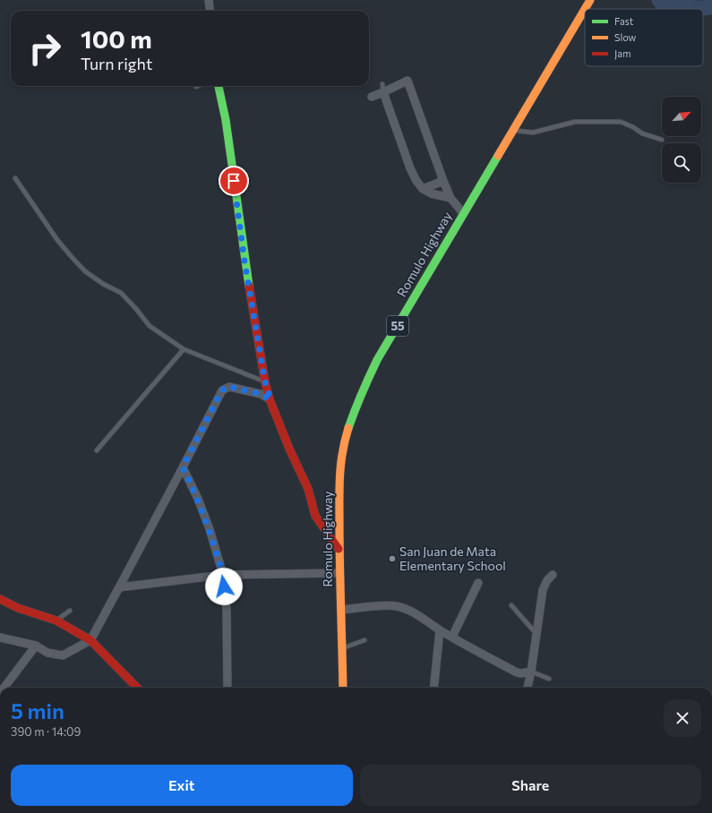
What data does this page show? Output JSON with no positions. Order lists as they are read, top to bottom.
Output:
{
  "streets": {
    "main road": ["Romulo Highway", "55"]
  },
  "places": ["San Juan de Mata Elementary School"],
  "legend": ["Fast", "Slow", "Jam"],
  "north": "top right",
  "page": {
    "turn": ["100 m", "Turn right"],
    "heading": ["5 min", "390 m · 14:09"],
    "buttons": ["Exit", "Share"]
  }
}
